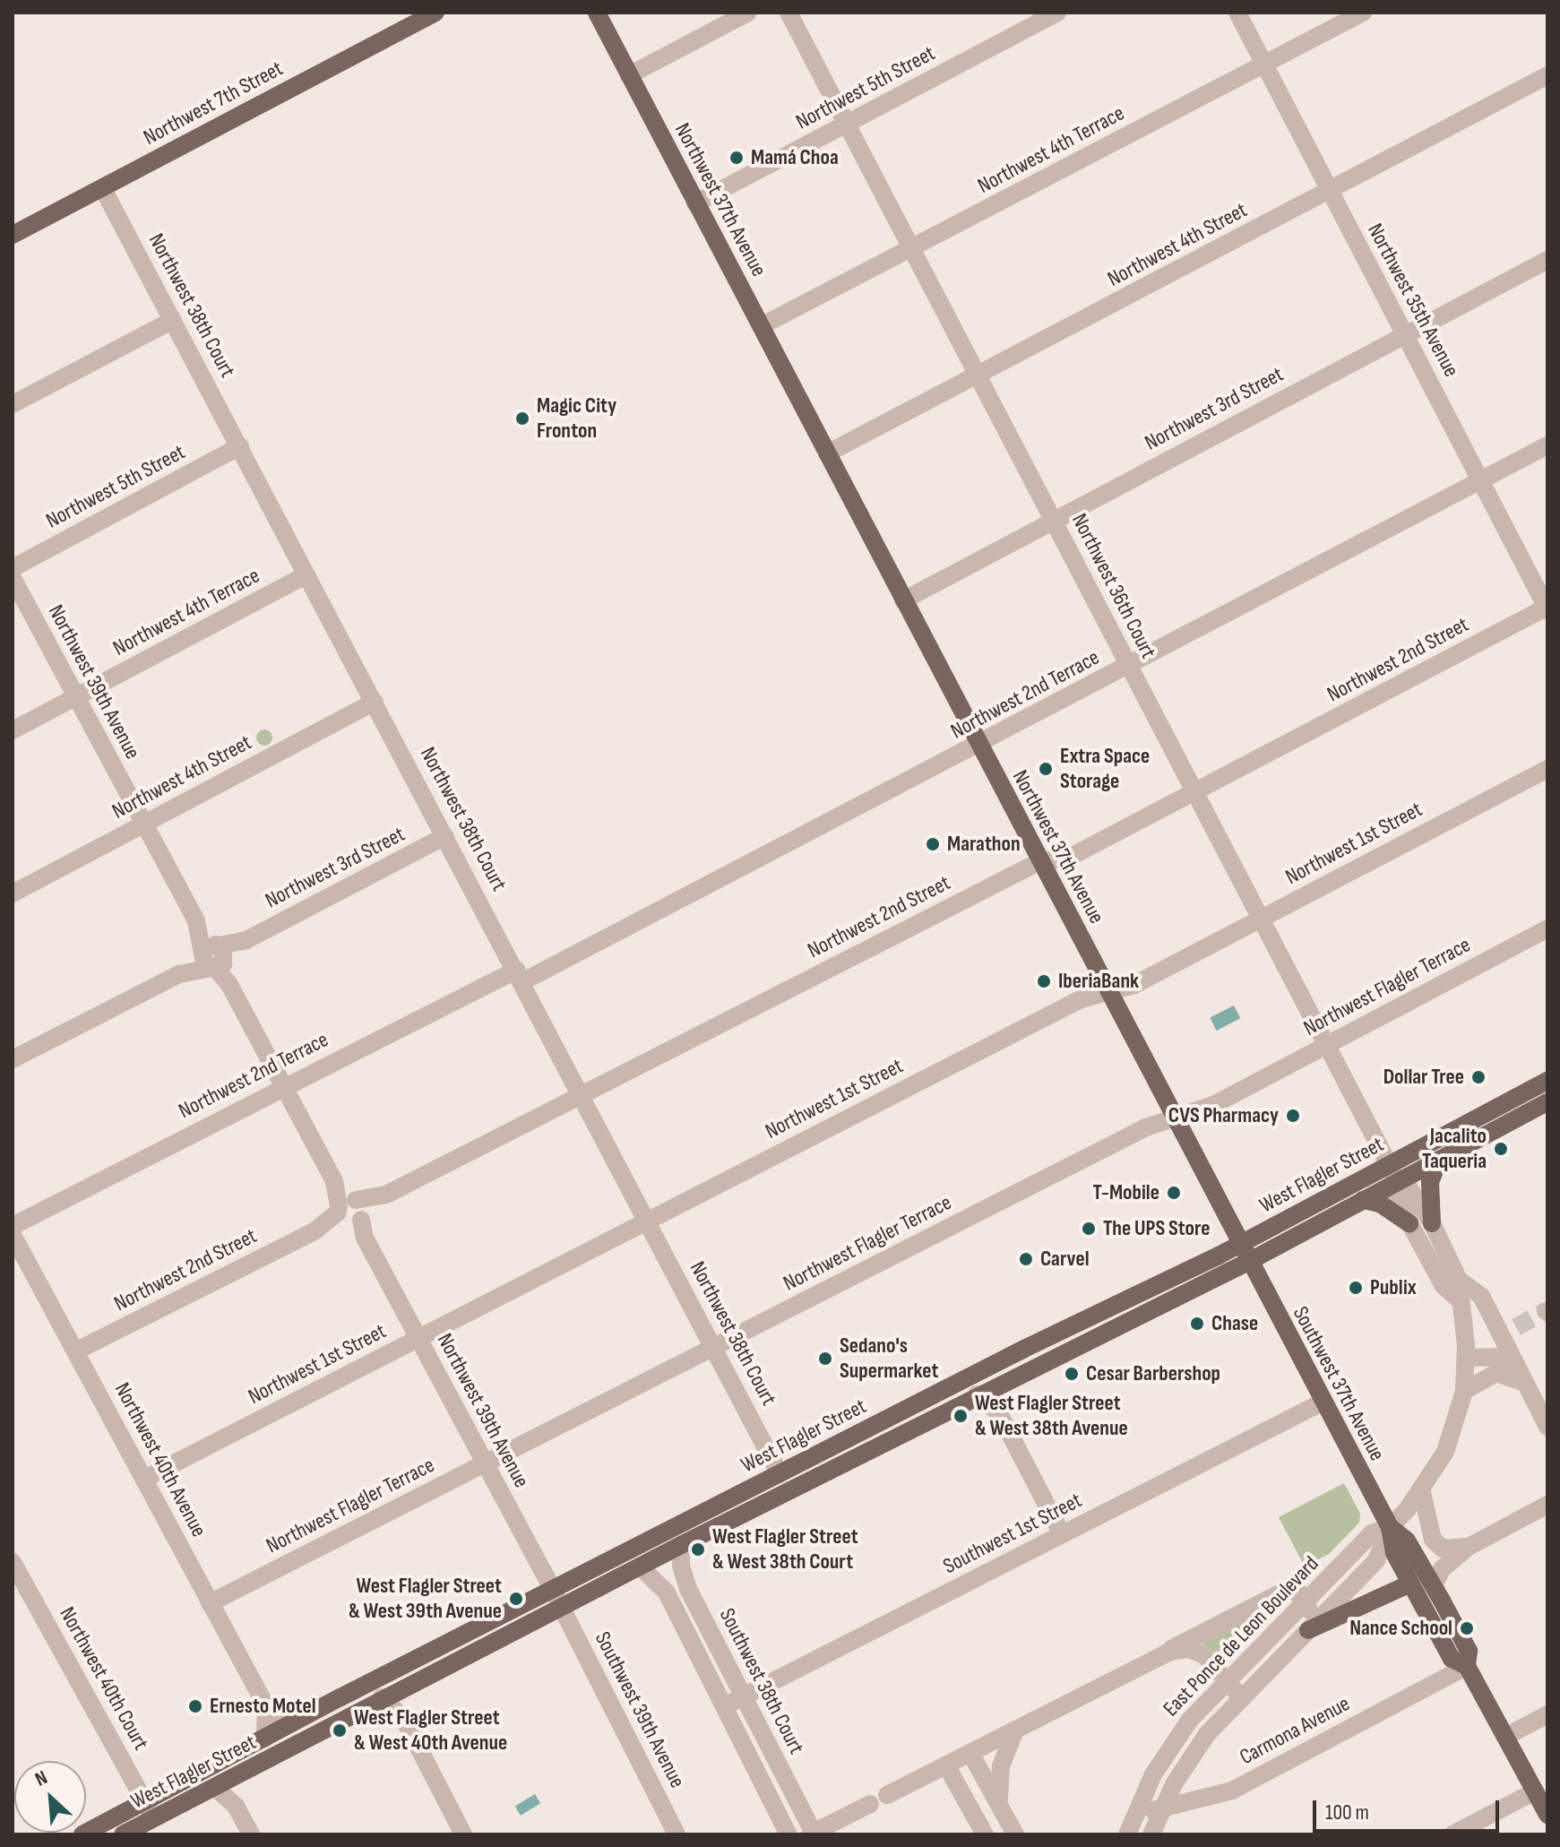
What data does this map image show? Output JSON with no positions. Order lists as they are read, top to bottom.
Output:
{
  "streets": {
    "main road": [
      "Northwest 7th Street",
      "Northwest 37th Avenue",
      "West Flagler Street",
      "Southwest 37th Avenue"
    ],
    "street": [
      "Northwest 5th Street",
      "Northwest 4th Terrace",
      "Northwest 4th Street",
      "Northwest 35th Avenue",
      "Northwest 38th Court",
      "Northwest 3rd Street",
      "Northwest 36th Court",
      "Northwest 2nd Street",
      "Northwest 39th Avenue",
      "Northwest 2nd Terrace",
      "Northwest 1st Street",
      "Northwest Flagler Terrace",
      "Northwest 40th Avenue",
      "Southwest 1st Street",
      "East Ponce de Leon Boulevard",
      "Northwest 40th Court",
      "Southwest 38th Court",
      "Southwest 39th Avenue",
      "Carmona Avenue"
    ]
  },
  "crossings": [
    ["Northwest 5th Street", "Northwest 37th Avenue"],
    ["Northwest 5th Street", "Northwest 38th Court"],
    ["Northwest 5th Street", "Northwest 36th Court"],
    ["Northwest 7th Street", "Northwest 38th Court"],
    ["Northwest 4th Terrace", "Northwest 37th Avenue"],
    ["Northwest 4th Terrace", "Northwest 35th Avenue"],
    ["Northwest 4th Terrace", "Northwest 38th Court"],
    ["Northwest 4th Terrace", "Northwest 36th Court"],
    ["Northwest 4th Terrace", "Northwest 39th Avenue"],
    ["Northwest 37th Avenue", "Northwest 4th Street"],
    ["Northwest 37th Avenue", "Northwest 3rd Street"],
    ["Northwest 37th Avenue", "Northwest 2nd Street"],
    ["Northwest 37th Avenue", "Northwest 2nd Terrace"],
    ["Northwest 37th Avenue", "Northwest 1st Street"],
    ["Northwest 37th Avenue", "Northwest Flagler Terrace"],
    ["Northwest 37th Avenue", "West Flagler Street"],
    ["Northwest 37th Avenue", "Southwest 37th Avenue"],
    ["Northwest 4th Street", "Northwest 35th Avenue"],
    ["Northwest 4th Street", "Northwest 38th Court"],
    ["Northwest 4th Street", "Northwest 36th Court"],
    ["Northwest 4th Street", "Northwest 39th Avenue"],
    ["Northwest 35th Avenue", "Northwest 3rd Street"],
    ["Northwest 35th Avenue", "Northwest 2nd Street"],
    ["Northwest 35th Avenue", "Northwest 2nd Terrace"],
    ["Northwest 38th Court", "Northwest 3rd Street"],
    ["Northwest 38th Court", "Northwest 2nd Street"],
    ["Northwest 38th Court", "Northwest 2nd Terrace"],
    ["Northwest 38th Court", "Northwest 1st Street"],
    ["Northwest 38th Court", "Northwest Flagler Terrace"],
    ["Northwest 38th Court", "West Flagler Street"],
    ["Northwest 3rd Street", "Northwest 36th Court"],
    ["Northwest 3rd Street", "Northwest 39th Avenue"],
    ["Northwest 36th Court", "Northwest 2nd Street"],
    ["Northwest 36th Court", "Northwest 2nd Terrace"],
    ["Northwest 36th Court", "Northwest 1st Street"],
    ["Northwest 36th Court", "Northwest Flagler Terrace"],
    ["Northwest 36th Court", "West Flagler Street"],
    ["Northwest 36th Court", "East Ponce de Leon Boulevard"],
    ["Northwest 2nd Street", "Northwest 39th Avenue"],
    ["Northwest 2nd Street", "Northwest 40th Avenue"],
    ["Northwest 39th Avenue", "Northwest 2nd Terrace"],
    ["Northwest 39th Avenue", "Northwest 1st Street"],
    ["Northwest 39th Avenue", "Northwest Flagler Terrace"],
    ["Northwest 39th Avenue", "West Flagler Street"],
    ["Northwest 39th Avenue", "Southwest 39th Avenue"],
    ["Northwest 1st Street", "Northwest 40th Avenue"],
    ["Northwest Flagler Terrace", "Northwest 40th Avenue"],
    ["West Flagler Street", "Southwest 37th Avenue"],
    ["West Flagler Street", "Northwest 40th Avenue"],
    ["West Flagler Street", "East Ponce de Leon Boulevard"],
    ["West Flagler Street", "Northwest 40th Court"],
    ["West Flagler Street", "Southwest 38th Court"],
    ["West Flagler Street", "Southwest 39th Avenue"],
    ["Southwest 37th Avenue", "Southwest 1st Street"],
    ["Southwest 37th Avenue", "East Ponce de Leon Boulevard"],
    ["Southwest 37th Avenue", "Carmona Avenue"],
    ["Southwest 1st Street", "Southwest 38th Court"],
    ["East Ponce de Leon Boulevard", "Carmona Avenue"]
  ],
  "places": [
    "Mamá Choa",
    "Magic City Fronton",
    "Extra Space Storage",
    "Marathon",
    "IberiaBank",
    "Dollar Tree",
    "CVS Pharmacy",
    "Jacalito Taqueria",
    "T-Mobile",
    "The UPS Store",
    "Carvel",
    "Publix",
    "Chase",
    "Sedano's Supermarket",
    "Cesar Barbershop",
    "West Flagler Street & West 38th Avenue",
    "West Flagler Street & West 38th Court",
    "West Flagler Street & West 39th Avenue",
    "Nance School",
    "Ernesto Motel",
    "West Flagler Street & West 40th Avenue"
  ],
  "scale_bar": "100 m",
  "north": "top left"
}
